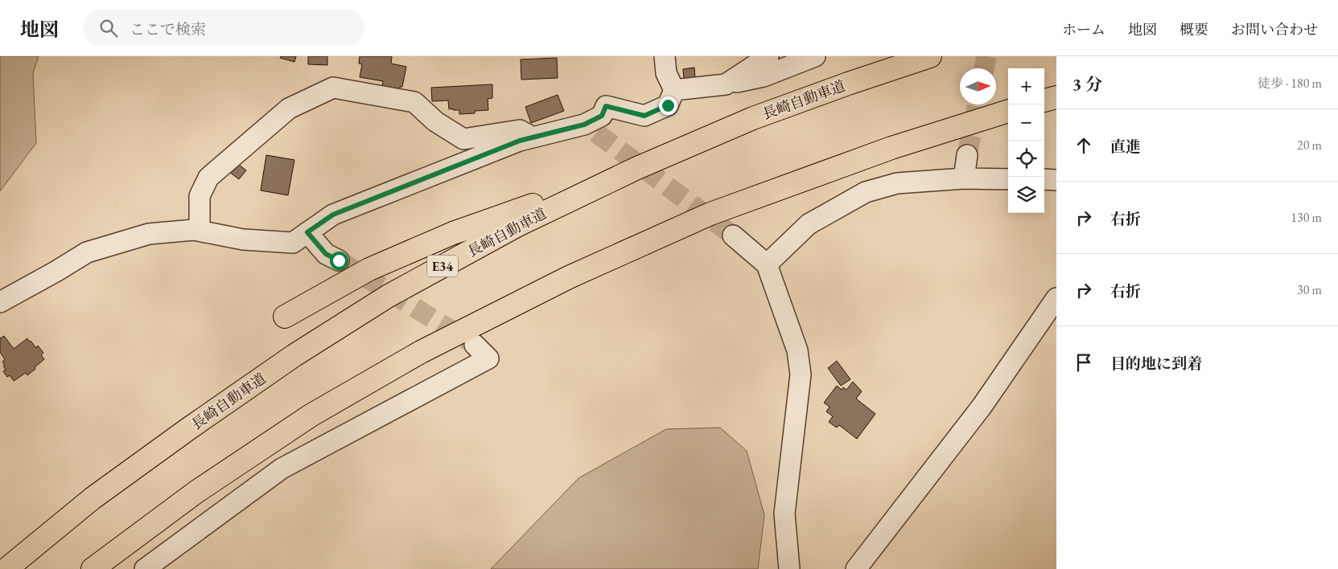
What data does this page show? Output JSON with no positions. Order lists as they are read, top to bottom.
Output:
{
  "streets": {
    "highway": ["長崎自動車道", "E34"]
  },
  "north": "right",
  "page": {
    "header": "地図",
    "search": "ここで検索",
    "nav": [
      "ホーム",
      "地図",
      "概要",
      "お問い合わせ"
    ],
    "heading": ["3 分", "徒歩 · 180 m"],
    "map_buttons": ["+", "−"],
    "list": [
      ["直進", "20 m"],
      ["右折", "130 m"],
      ["右折", "30 m"],
      "目的地に到着"
    ]
  }
}
